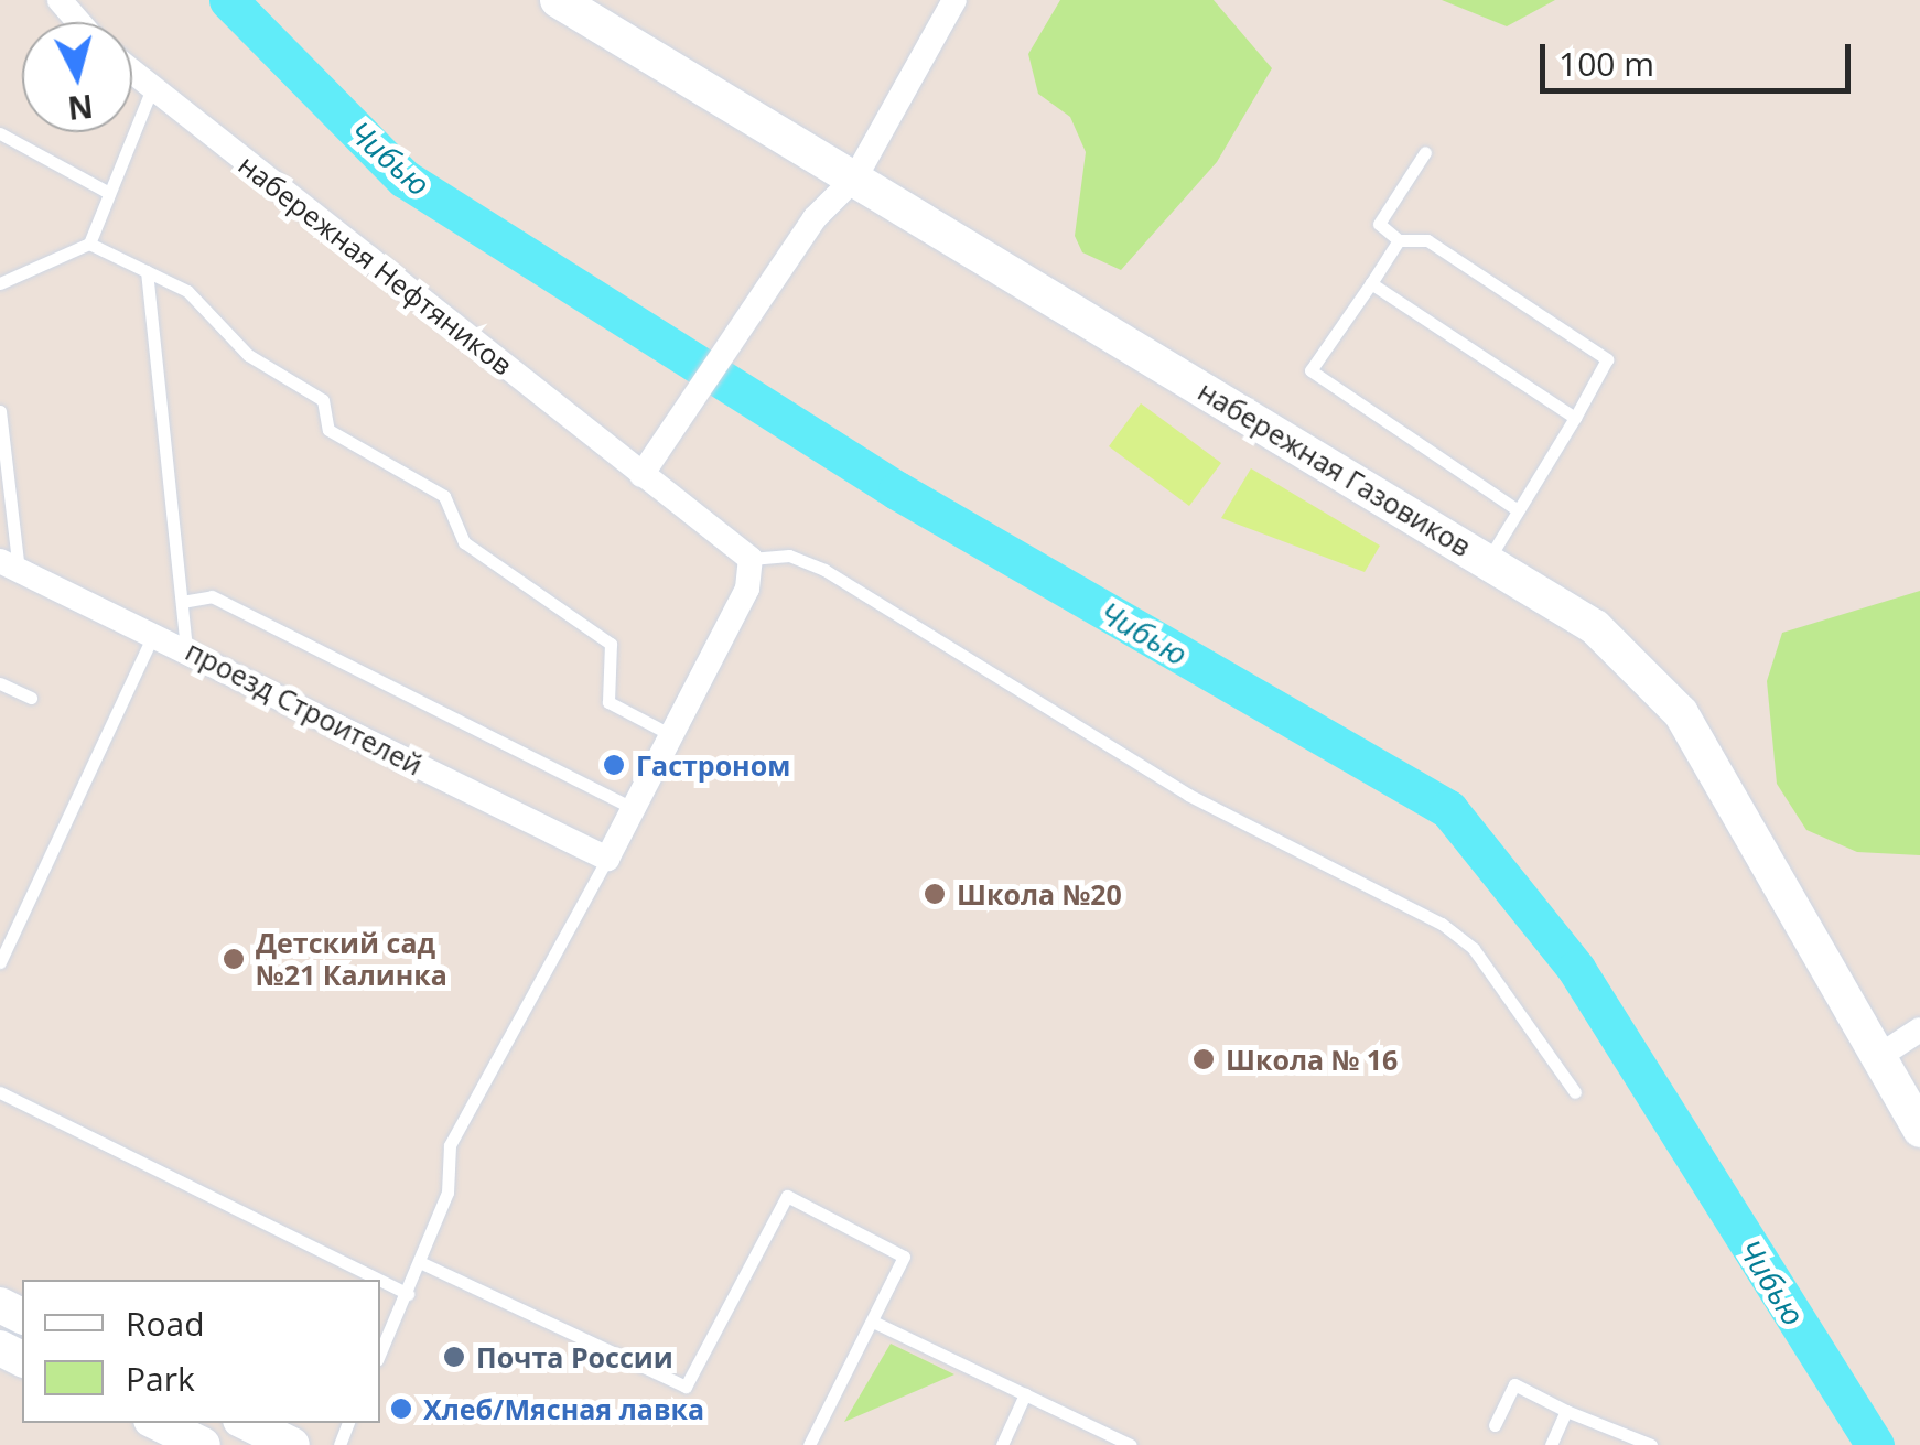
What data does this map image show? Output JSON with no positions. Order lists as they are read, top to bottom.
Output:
{
  "streets": {
    "main road": ["набережная Газовиков"],
    "street": ["набережная Нефтяников", "проезд Строителей"]
  },
  "water": ["Чибью"],
  "places": [
    "Гастроном",
    "Школа №20",
    "Детский сад №21 Калинка",
    "Школа № 16",
    "Почта России",
    "Хлеб/Мясная лавка"
  ],
  "legend": ["Road", "Park"],
  "scale_bar": "100 m",
  "north": "bottom"
}
